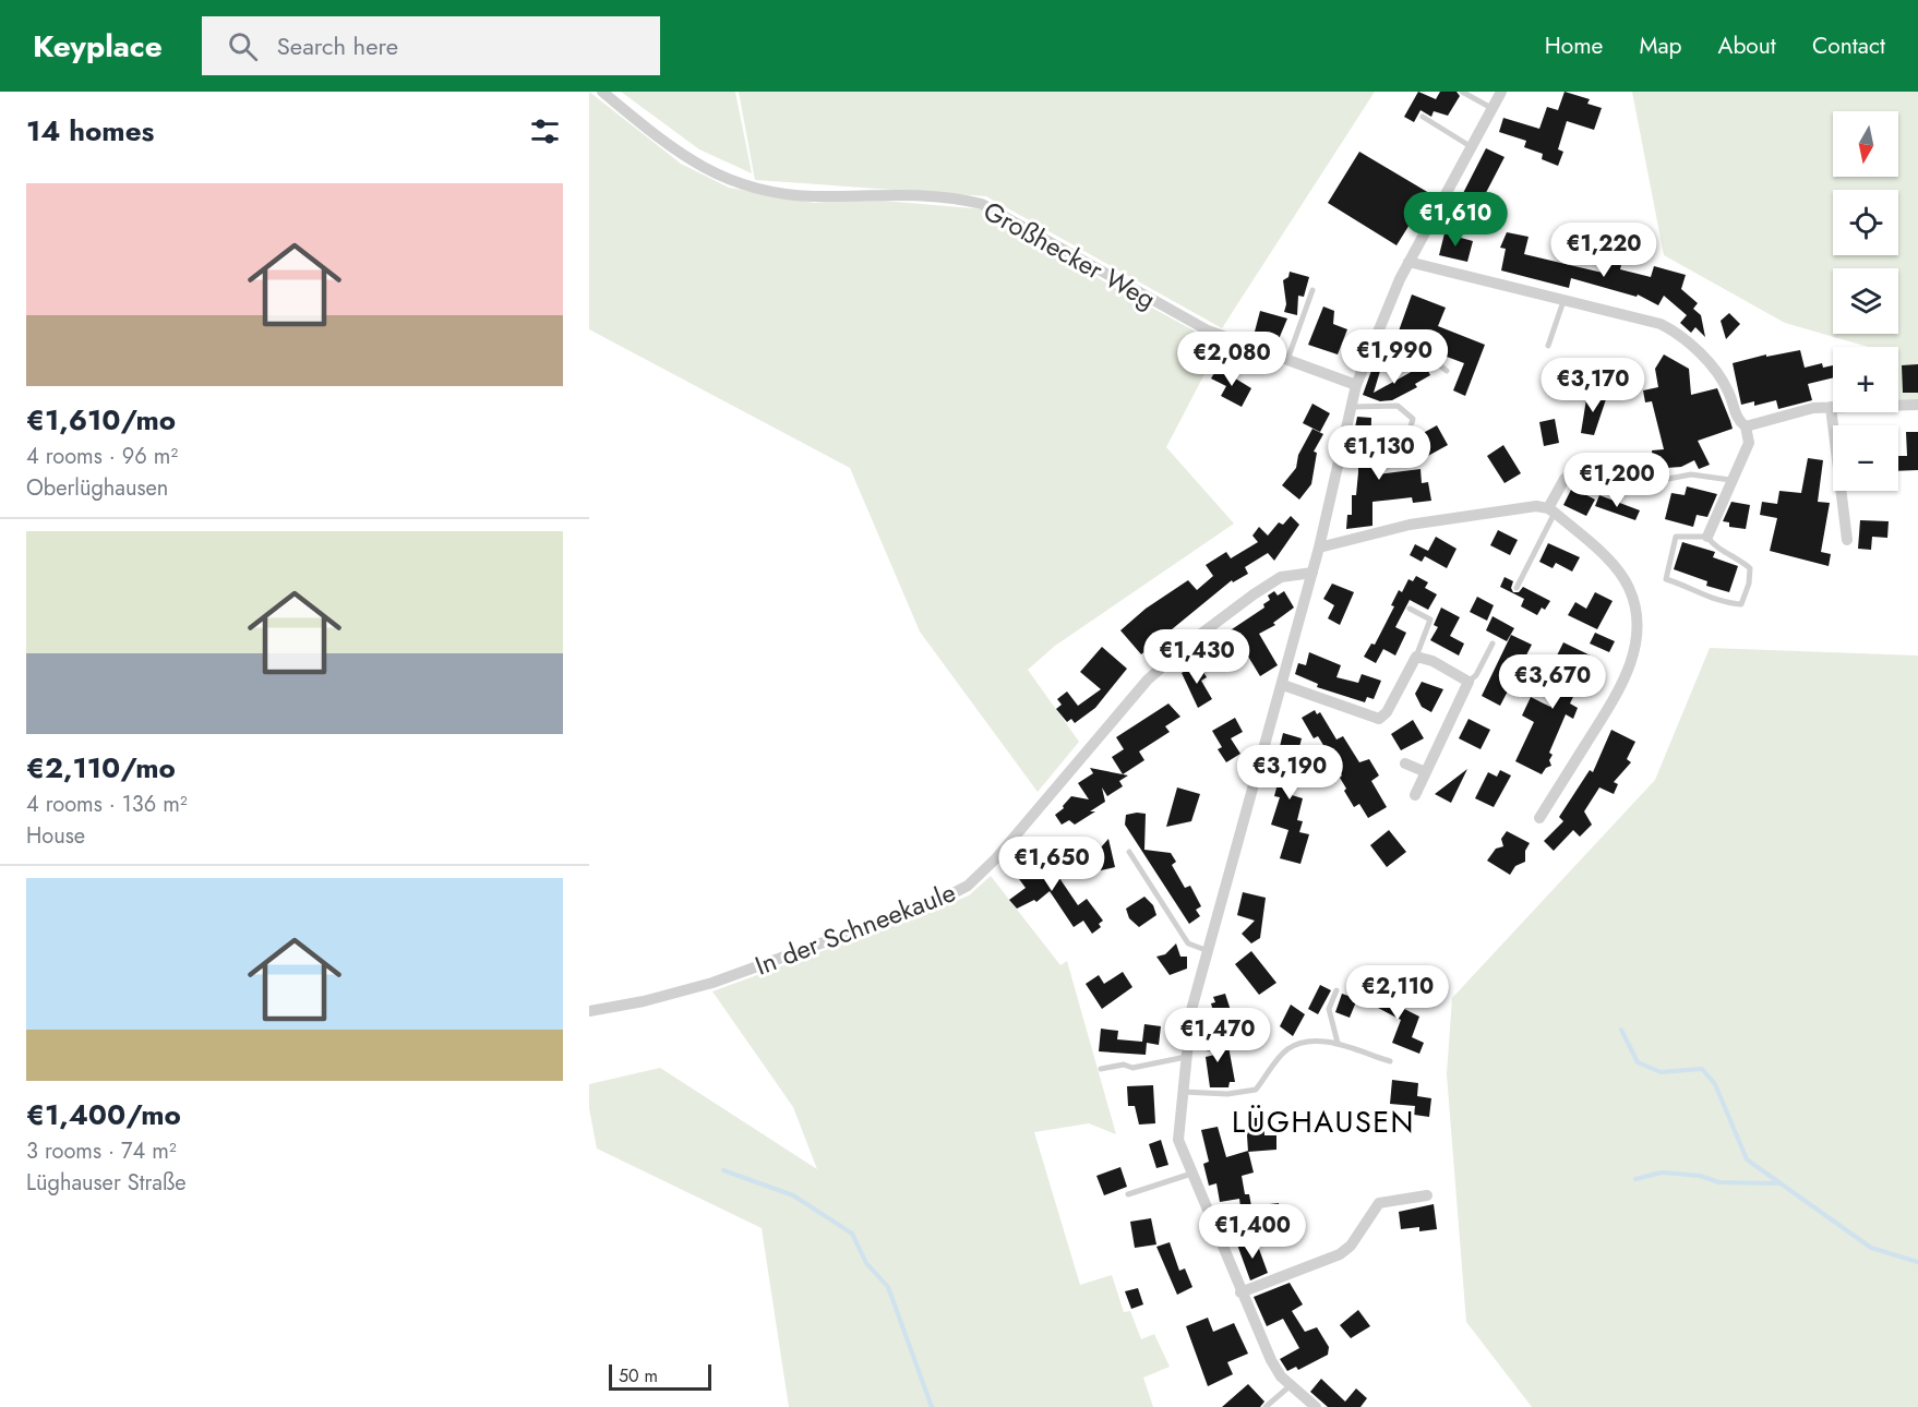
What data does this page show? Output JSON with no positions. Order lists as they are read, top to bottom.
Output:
{
  "streets": {
    "street": ["Großhecker Weg", "In der Schneekaule"]
  },
  "districts": ["LÜGHAUSEN"],
  "scale_bar": "50 m",
  "north": "bottom",
  "page": {
    "header": "Keyplace",
    "search": "Search here",
    "nav": [
      "Home",
      "Map",
      "About",
      "Contact"
    ],
    "heading": "14 homes",
    "map_buttons": ["+", "−"],
    "list": [
      {
        "name": "€1,610/mo",
        "note": "4 rooms · 96 m² · Oberlüghausen"
      },
      {
        "name": "€2,110/mo",
        "note": "4 rooms · 136 m² · House"
      },
      {
        "name": "€1,400/mo",
        "note": "3 rooms · 74 m² · Lüghauser Straße"
      }
    ],
    "price": [
      "€1,610",
      "€1,220",
      "€1,990",
      "€2,080",
      "€3,170",
      "€1,130",
      "€1,200",
      "€1,430",
      "€3,670",
      "€3,190",
      "€1,650",
      "€2,110",
      "€1,470",
      "€1,400"
    ],
    "scale": "50 m"
  }
}
